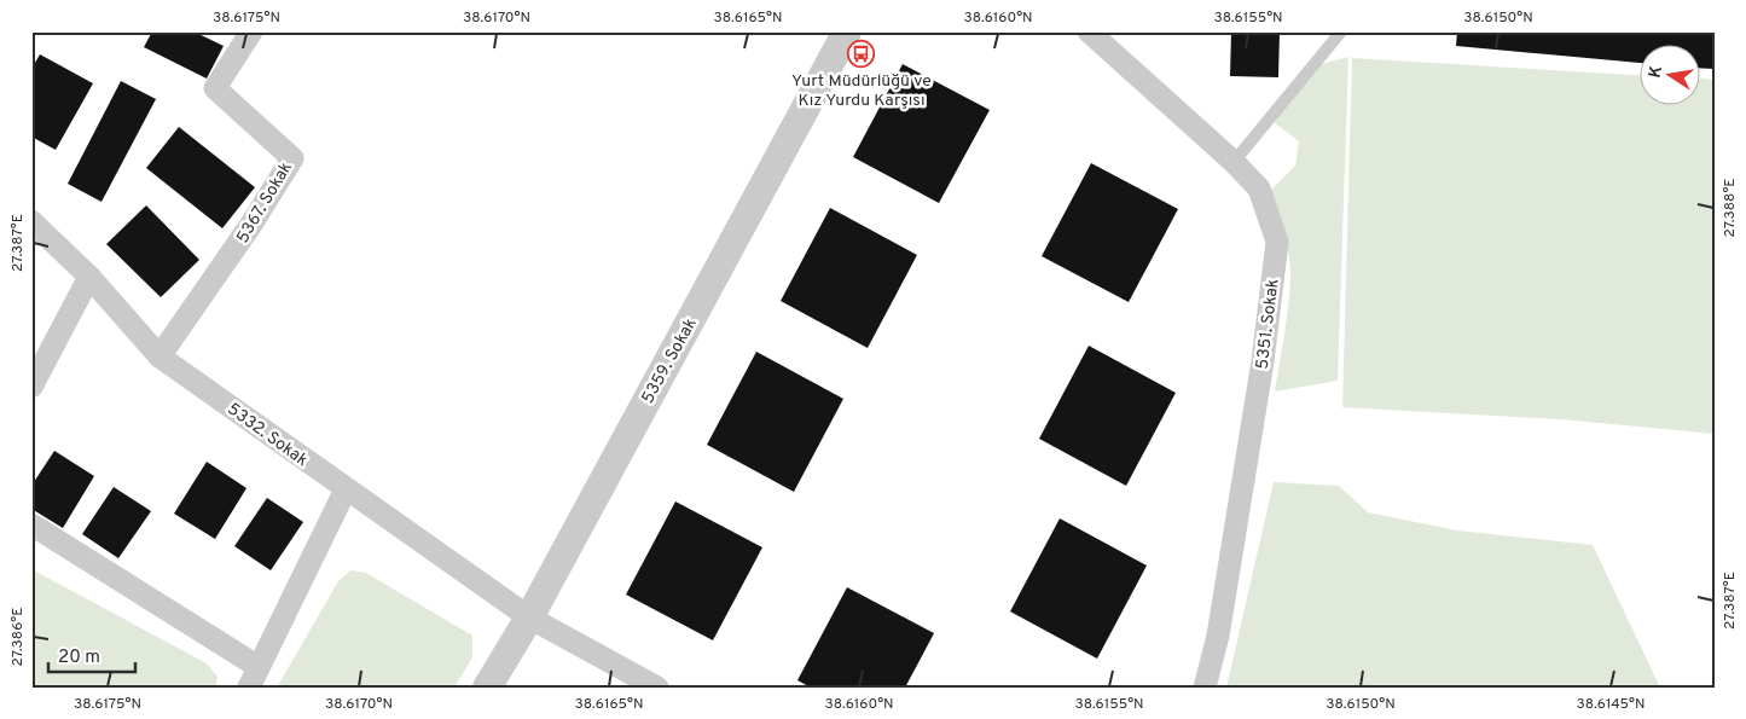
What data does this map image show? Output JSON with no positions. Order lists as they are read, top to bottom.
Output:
{
  "streets": {
    "street": [
      "5367. Sokak",
      "5351. Sokak",
      "5359. Sokak",
      "5332. Sokak"
    ]
  },
  "crossings": [
    ["5367. Sokak", "5332. Sokak"],
    ["5359. Sokak", "5332. Sokak"]
  ],
  "places": {
    "bus stop": ["Yurt Müdürlüğü ve Kız Yurdu Karşısı"]
  },
  "scale_bar": "20 m",
  "north": "left",
  "coordinates": [
    "38.6175°N",
    "38.6170°N",
    "38.6165°N",
    "38.6160°N",
    "38.6155°N",
    "38.6150°N",
    "27.388°E",
    "27.387°E",
    "27.386°E",
    "38.6145°N"
  ]
}
